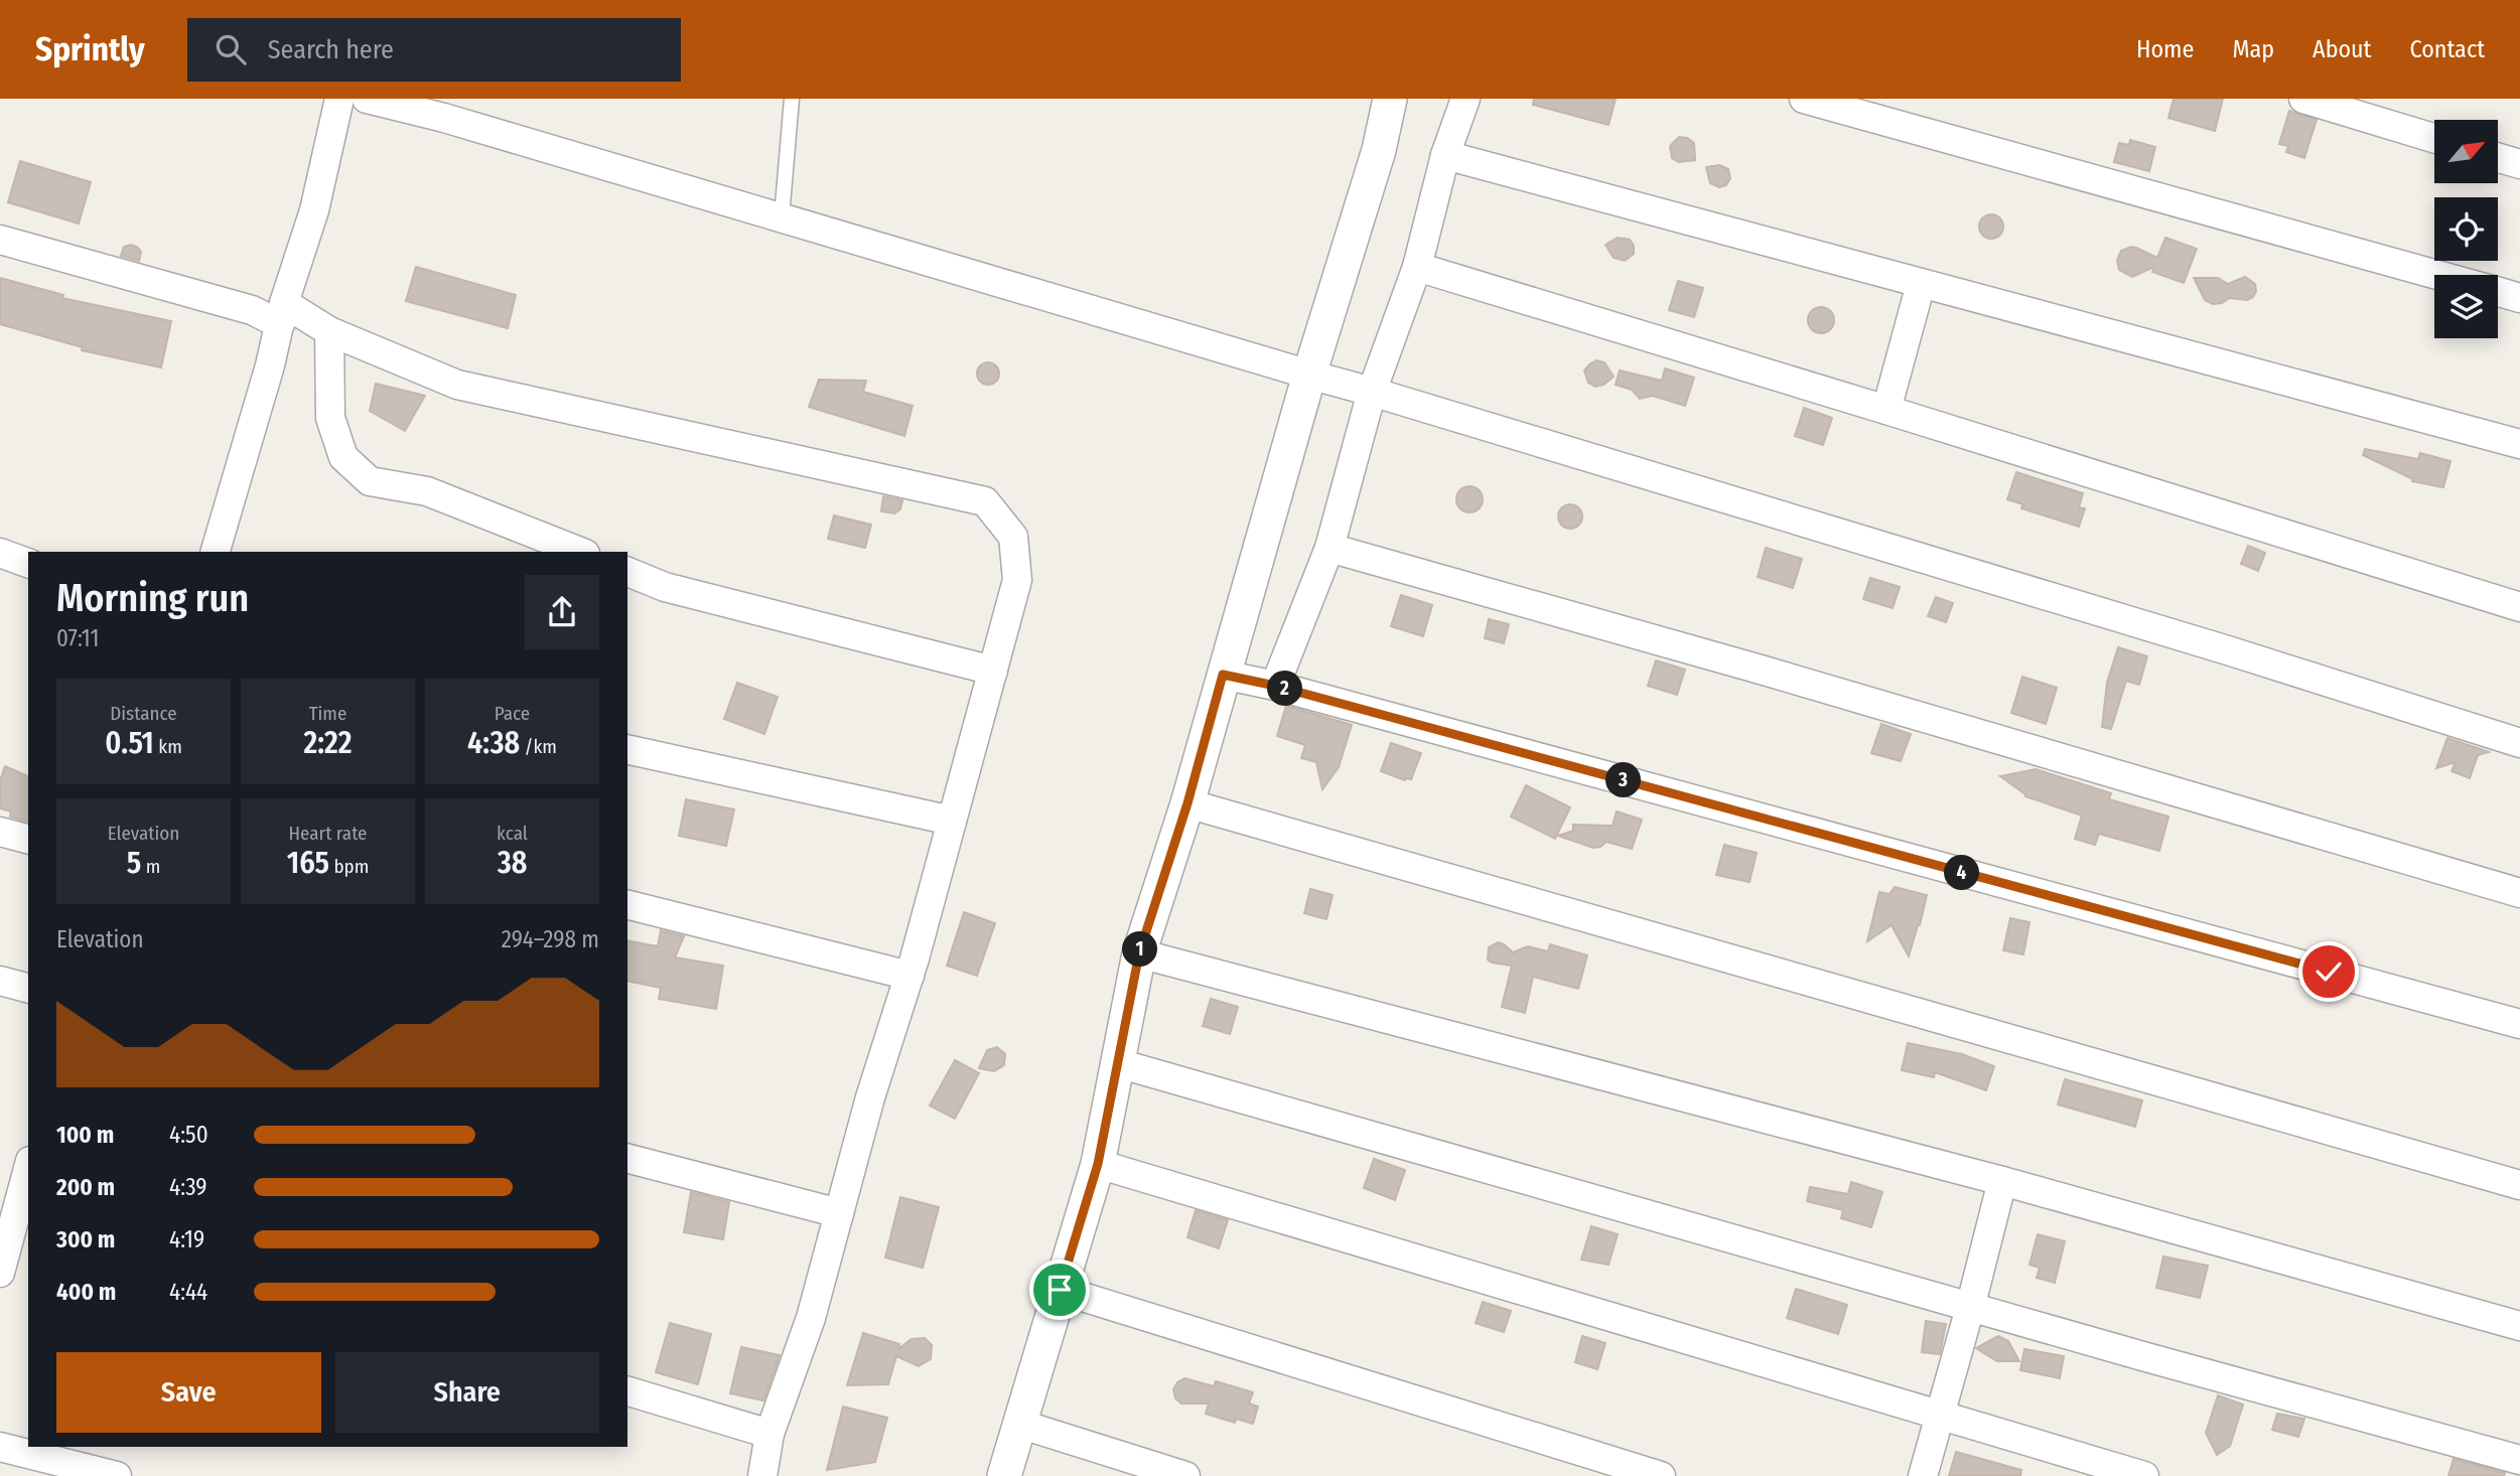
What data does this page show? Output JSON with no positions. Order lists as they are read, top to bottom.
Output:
{
  "north": "top right",
  "page": {
    "header": "Sprintly",
    "search": "Search here",
    "nav": [
      "Home",
      "Map",
      "About",
      "Contact"
    ],
    "heading": ["Morning run", "07:11"],
    "pins": [
      "2",
      "3",
      "4",
      "1"
    ],
    "stats": [
      ["Distance", "0.51 km"],
      ["Time", "2:22"],
      ["Pace", "4:38 /km"],
      ["Elevation", "5 m"],
      ["Heart rate", "165 bpm"],
      ["kcal", "38"]
    ],
    "chart": ["Elevation", "294–298 m"],
    "list": [
      {
        "name": "100 m",
        "note": "4:50"
      },
      {
        "name": "200 m",
        "note": "4:39"
      },
      {
        "name": "300 m",
        "note": "4:19"
      },
      {
        "name": "400 m",
        "note": "4:44"
      }
    ],
    "buttons": ["Save", "Share"]
  }
}
